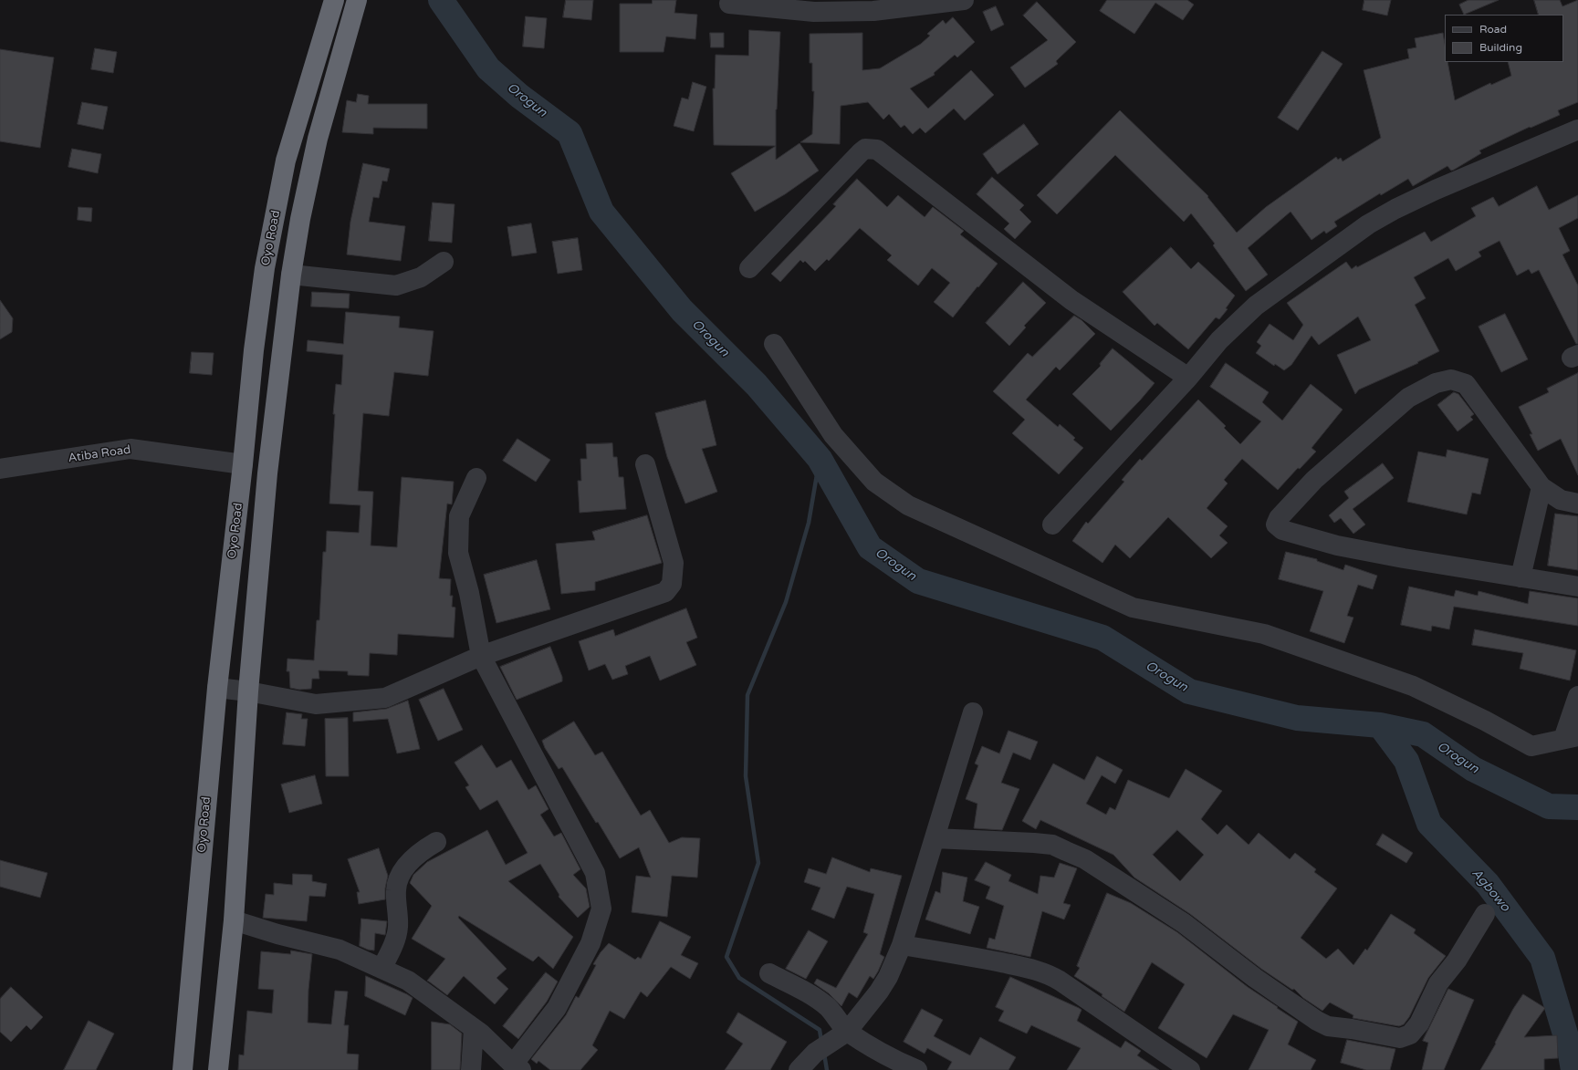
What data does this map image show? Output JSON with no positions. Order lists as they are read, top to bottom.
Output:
{
  "streets": {
    "highway": ["Oyo Road"],
    "street": ["Atiba Road"]
  },
  "crossings": [
    ["Oyo Road", "Atiba Road"]
  ],
  "water": ["Orogun", "Agbowo"],
  "legend": ["Road", "Building"]
}
